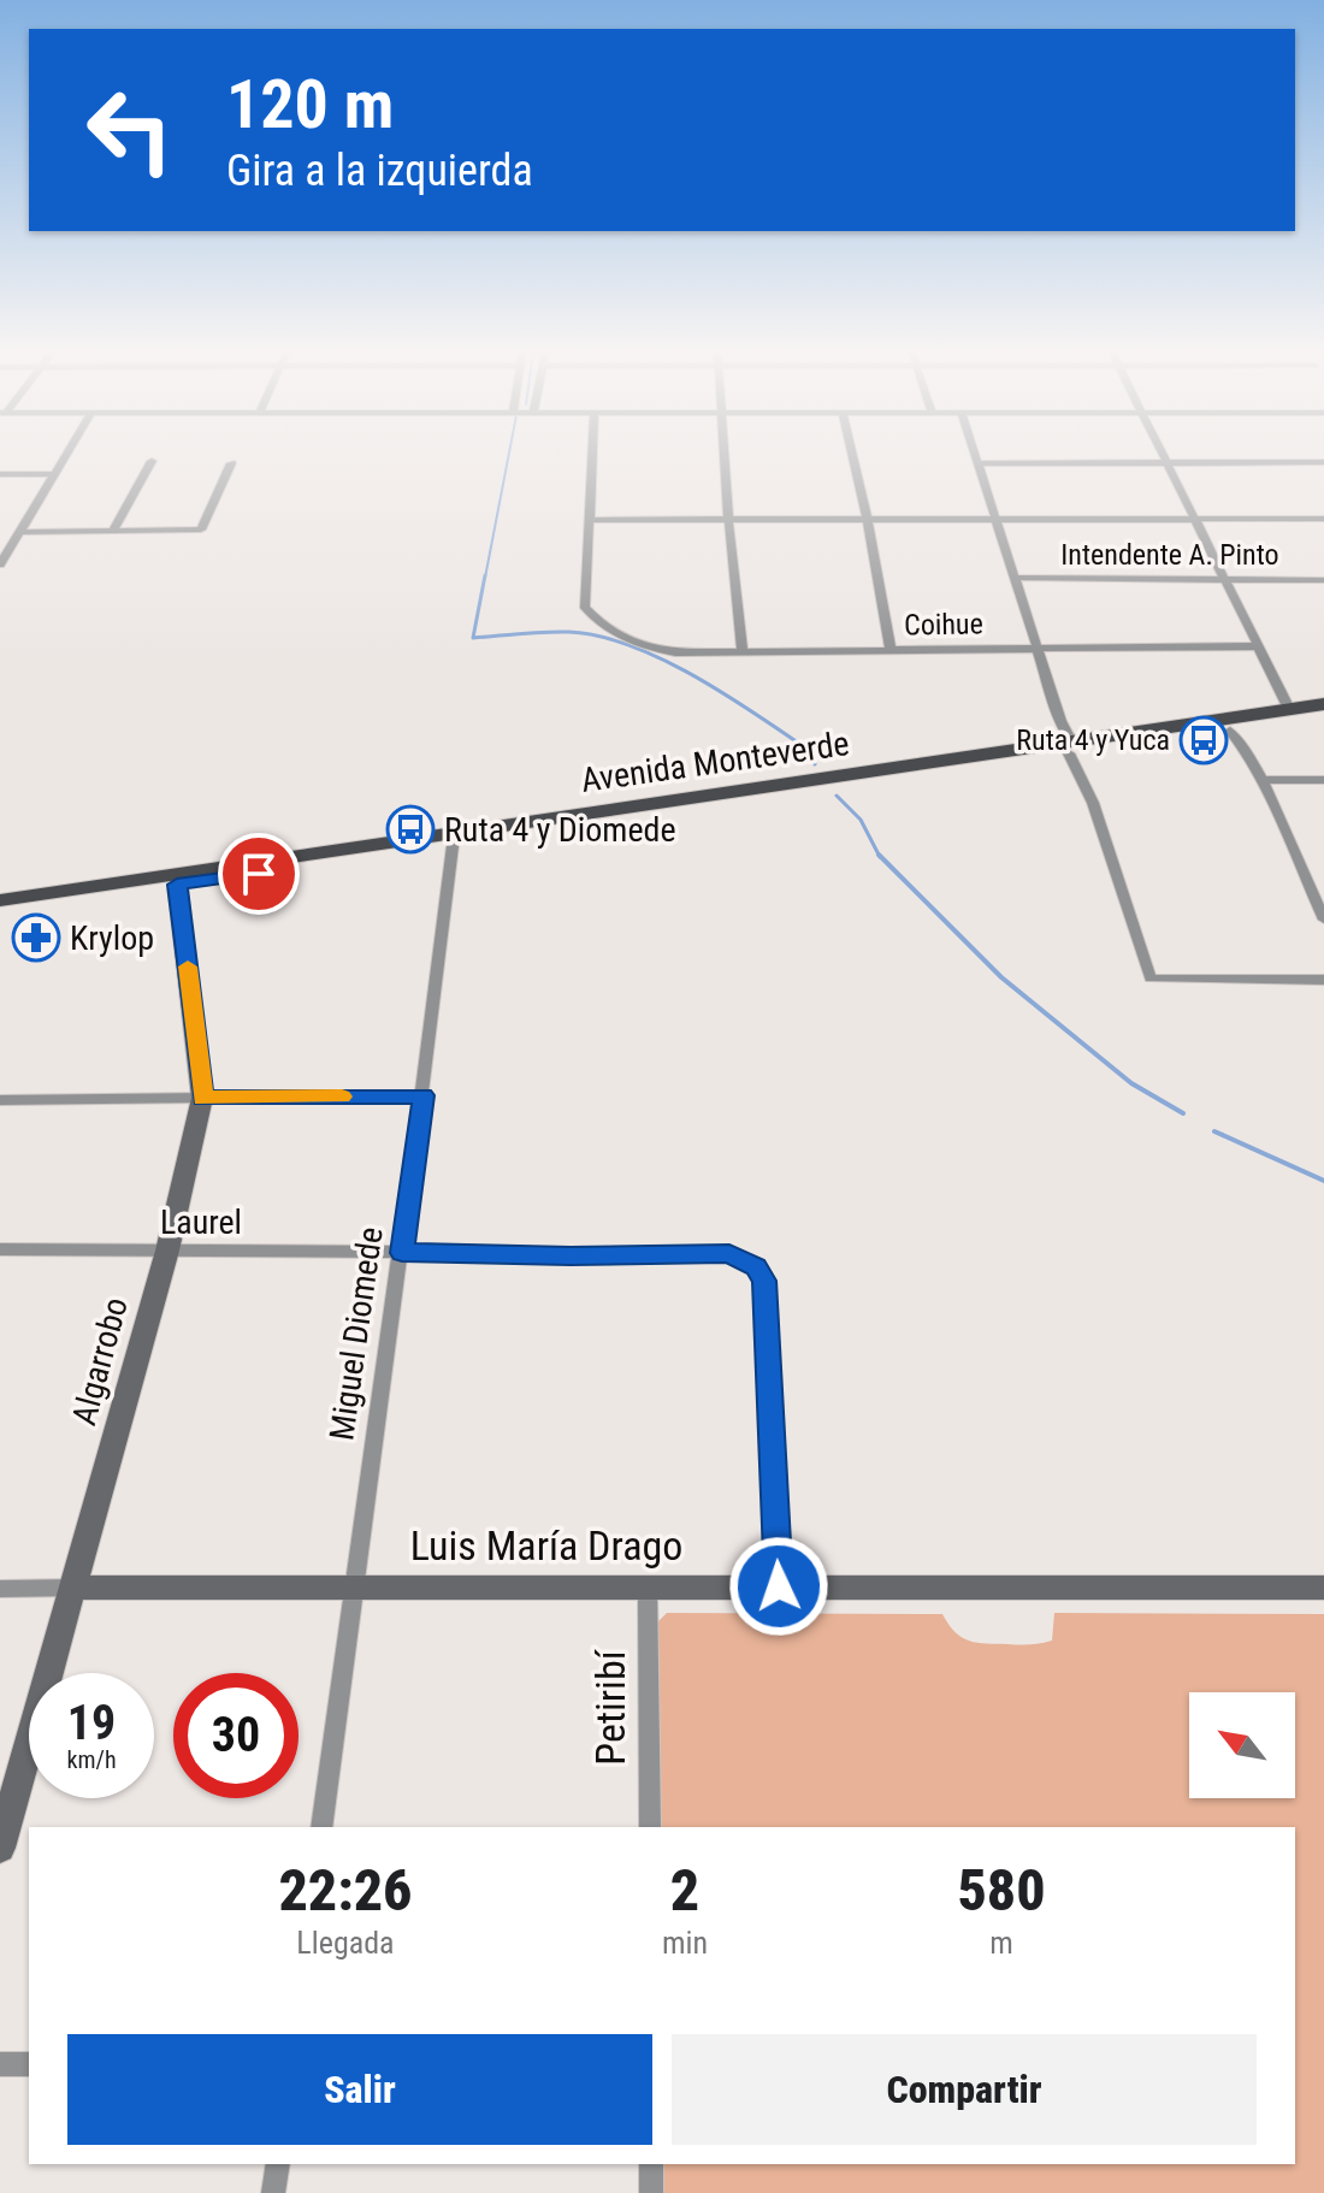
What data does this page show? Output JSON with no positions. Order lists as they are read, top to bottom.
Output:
{
  "streets": {
    "main road": ["Avenida Monteverde"],
    "street": [
      "Intendente A. Pinto",
      "Coihue",
      "Laurel",
      "Miguel Diomede",
      "Algarrobo",
      "Luis María Drago",
      "Petiribí"
    ]
  },
  "crossings": [
    ["Avenida Monteverde", "Miguel Diomede"],
    ["Avenida Monteverde", "Algarrobo"],
    ["Laurel", "Miguel Diomede"],
    ["Laurel", "Algarrobo"],
    ["Laurel", "Luis María Drago"],
    ["Miguel Diomede", "Luis María Drago"],
    ["Algarrobo", "Luis María Drago"],
    ["Luis María Drago", "Petiribí"]
  ],
  "places": {
    "bus stop": ["Ruta 4 y Yuca", "Ruta 4 y Diomede"],
    "pharmacy": ["Krylop"]
  },
  "north": "top left",
  "page": {
    "turn": ["120 m", "Gira a la izquierda"],
    "speed": "19 km/h",
    "limit": "30",
    "eta": [
      "22:26",
      "Llegada",
      "2",
      "min",
      "580",
      "m"
    ],
    "buttons": ["Salir", "Compartir"]
  }
}
